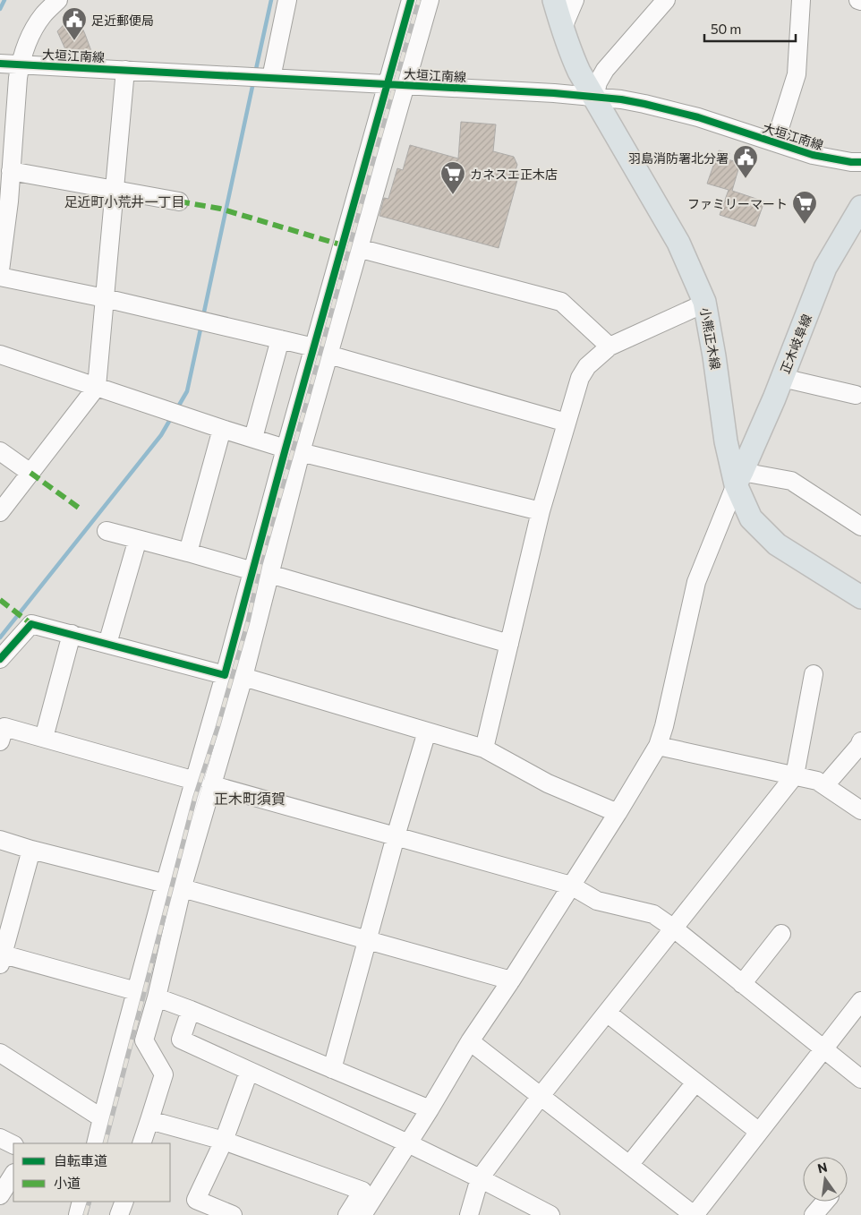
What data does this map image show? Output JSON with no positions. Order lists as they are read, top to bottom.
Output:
{
  "streets": {
    "main road": ["小熊正木線", "正木岐阜線"],
    "street": ["大垣江南線"]
  },
  "crossings": [
    ["大垣江南線", "小熊正木線"],
    ["小熊正木線", "正木岐阜線"]
  ],
  "districts": ["足近町小荒井一丁目", "正木町須賀"],
  "places": {
    "public building": ["足近郵便局", "羽島消防署北分署"],
    "supermarket": ["カネスエ正木店", "ファミリーマート"]
  },
  "legend": ["自転車道", "小道"],
  "scale_bar": "50 m",
  "north": "top"
}
